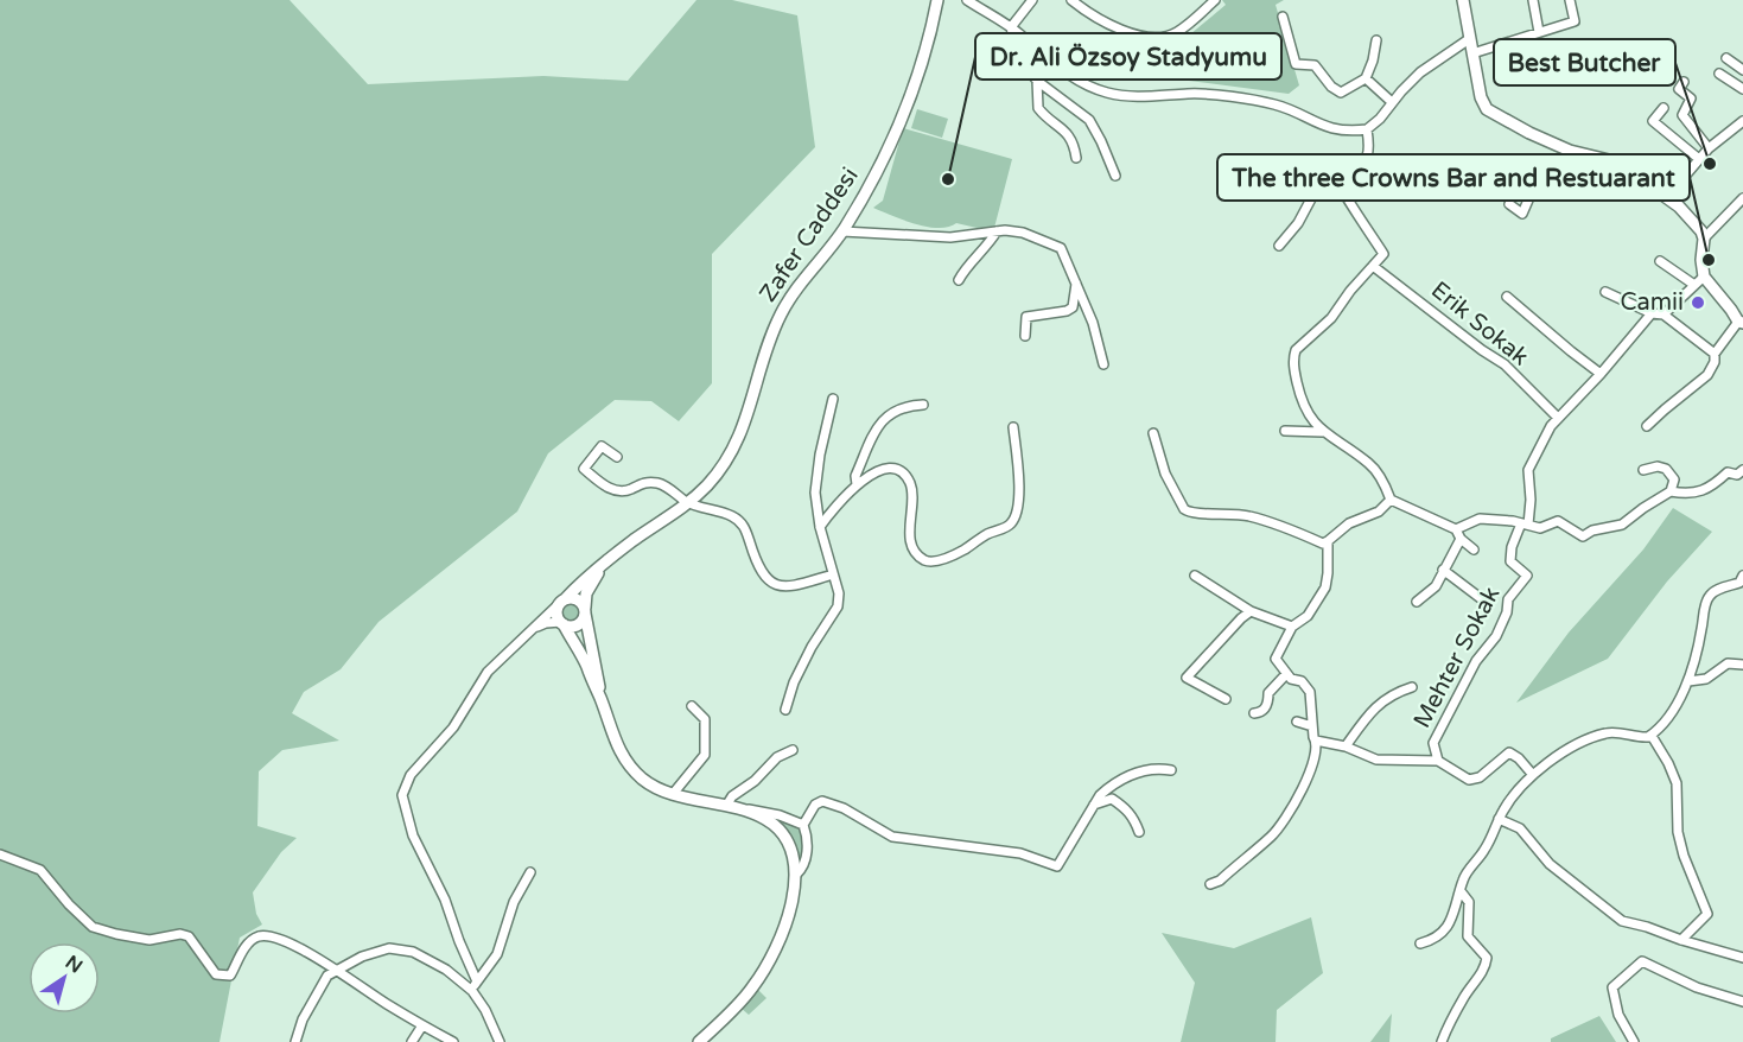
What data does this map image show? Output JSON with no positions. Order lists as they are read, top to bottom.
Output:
{
  "streets": {
    "street": ["Zafer Caddesi", "Erik Sokak", "Mehter Sokak"]
  },
  "places": [
    "Best Butcher",
    "Dr. Ali Özsoy Stadyumu",
    "The three Crowns Bar and Restuarant",
    "Camii"
  ],
  "north": "top right"
}
